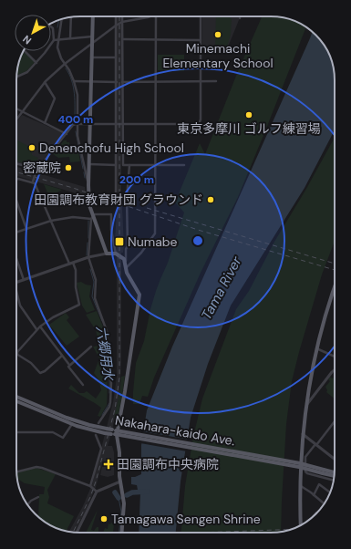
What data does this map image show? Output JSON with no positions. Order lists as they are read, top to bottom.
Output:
{
  "streets": {
    "main road": ["Nakahara-kaido Ave."]
  },
  "water": ["Tama River", "六郷用水"],
  "places": {
    "other": [
      "Minemachi Elementary School",
      "東京多摩川 ゴルフ練習場",
      "Denenchofu High School",
      "密蔵院",
      "田園調布教育財団 グラウンド",
      "Tamagawa Sengen Shrine"
    ],
    "transit": ["Numabe"],
    "health": ["田園調布中央病院"]
  },
  "north": "bottom left",
  "rings": ["400 m", "200 m"]
}
